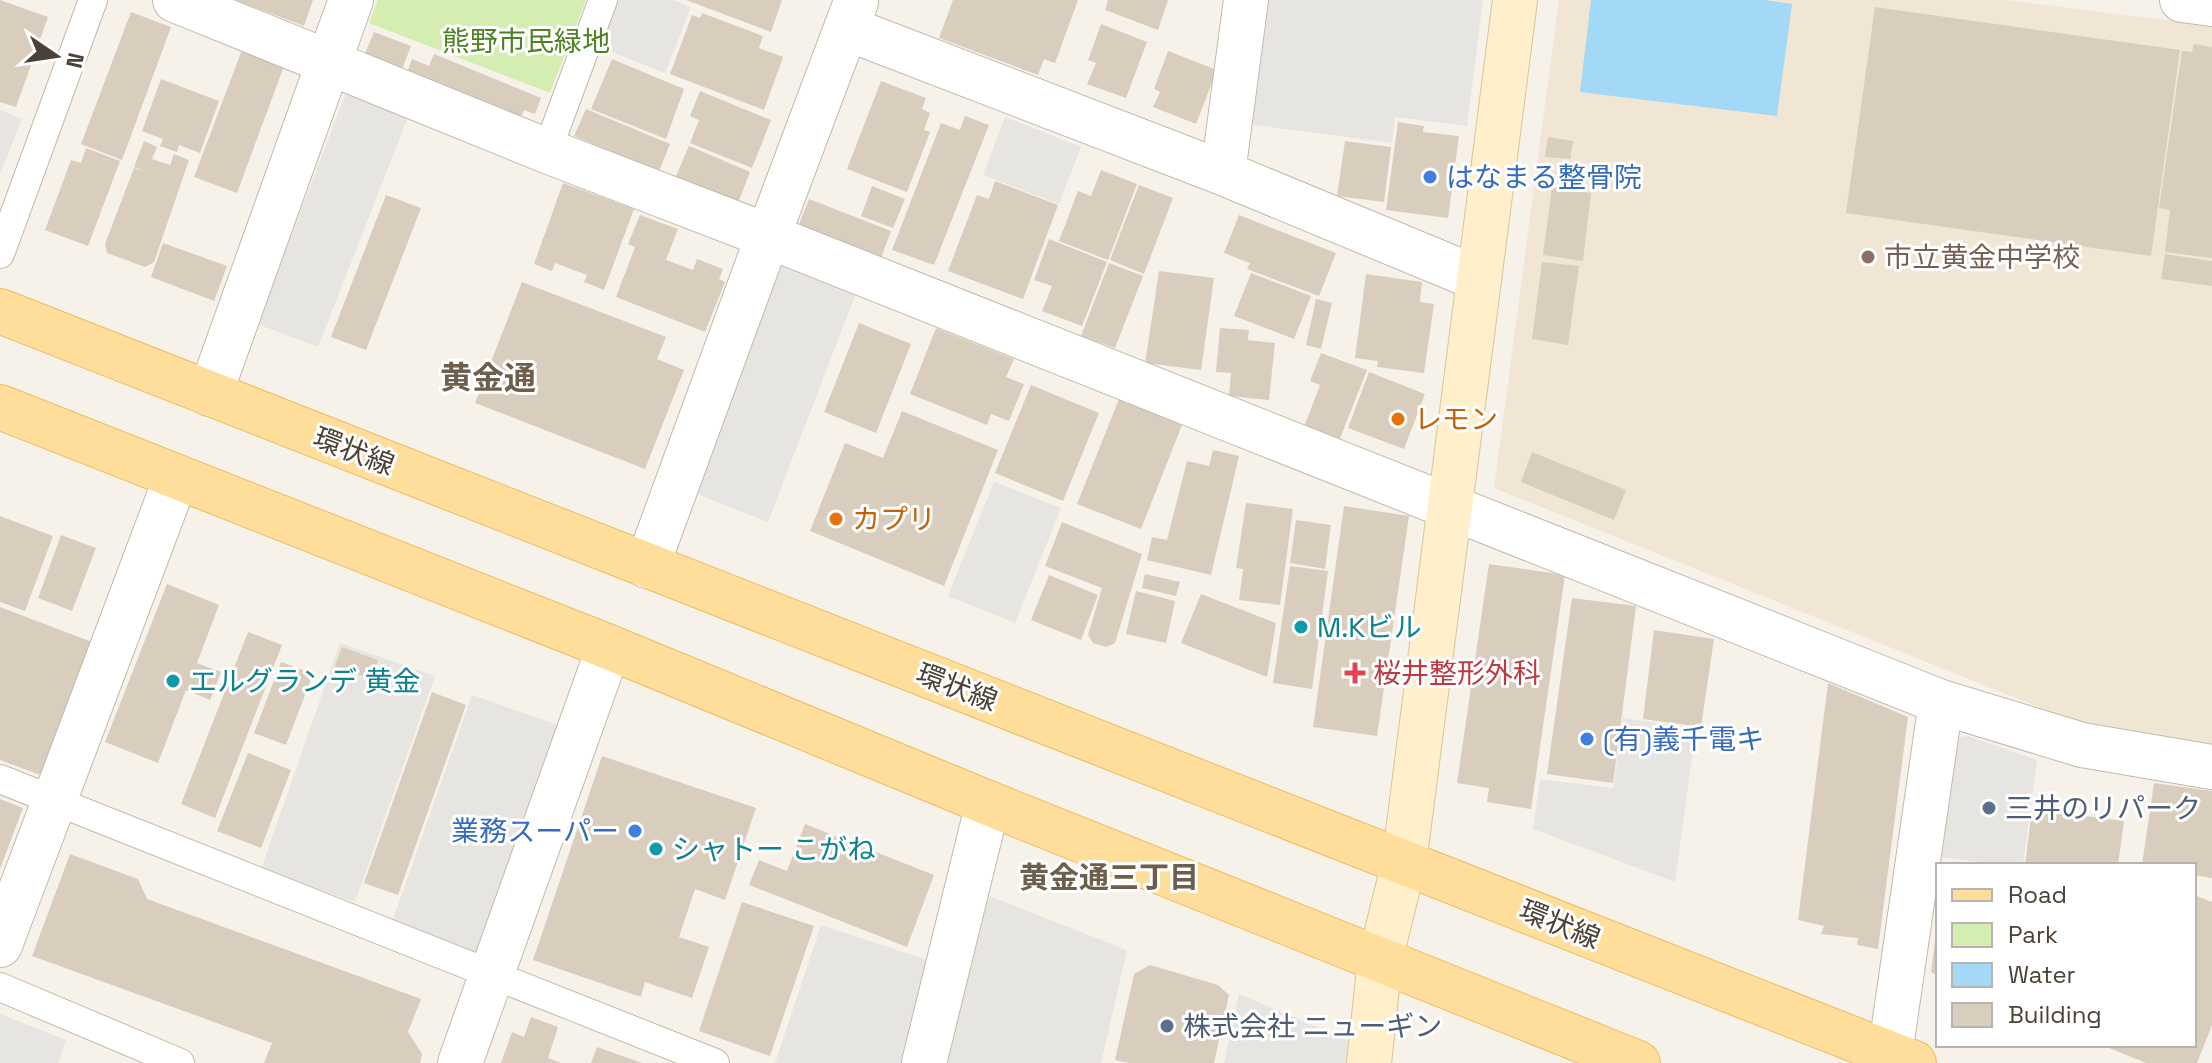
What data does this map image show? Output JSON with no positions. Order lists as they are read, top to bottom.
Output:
{
  "streets": {
    "main road": ["環状線"]
  },
  "districts": ["黄金通", "黄金通三丁目"],
  "parks": ["熊野市民緑地"],
  "places": {
    "other": [
      "はなまる整骨院",
      "市立黄金中学校",
      "レモン",
      "カプリ",
      "M.Kビル",
      "エルグランデ 黄金",
      "(有)義千電キ",
      "三井のリパーク",
      "業務スーパー",
      "シャトー こがね",
      "株式会社 ニューギン"
    ],
    "health": ["桜井整形外科"]
  },
  "legend": [
    "Road",
    "Park",
    "Water",
    "Building"
  ],
  "north": "right"
}
